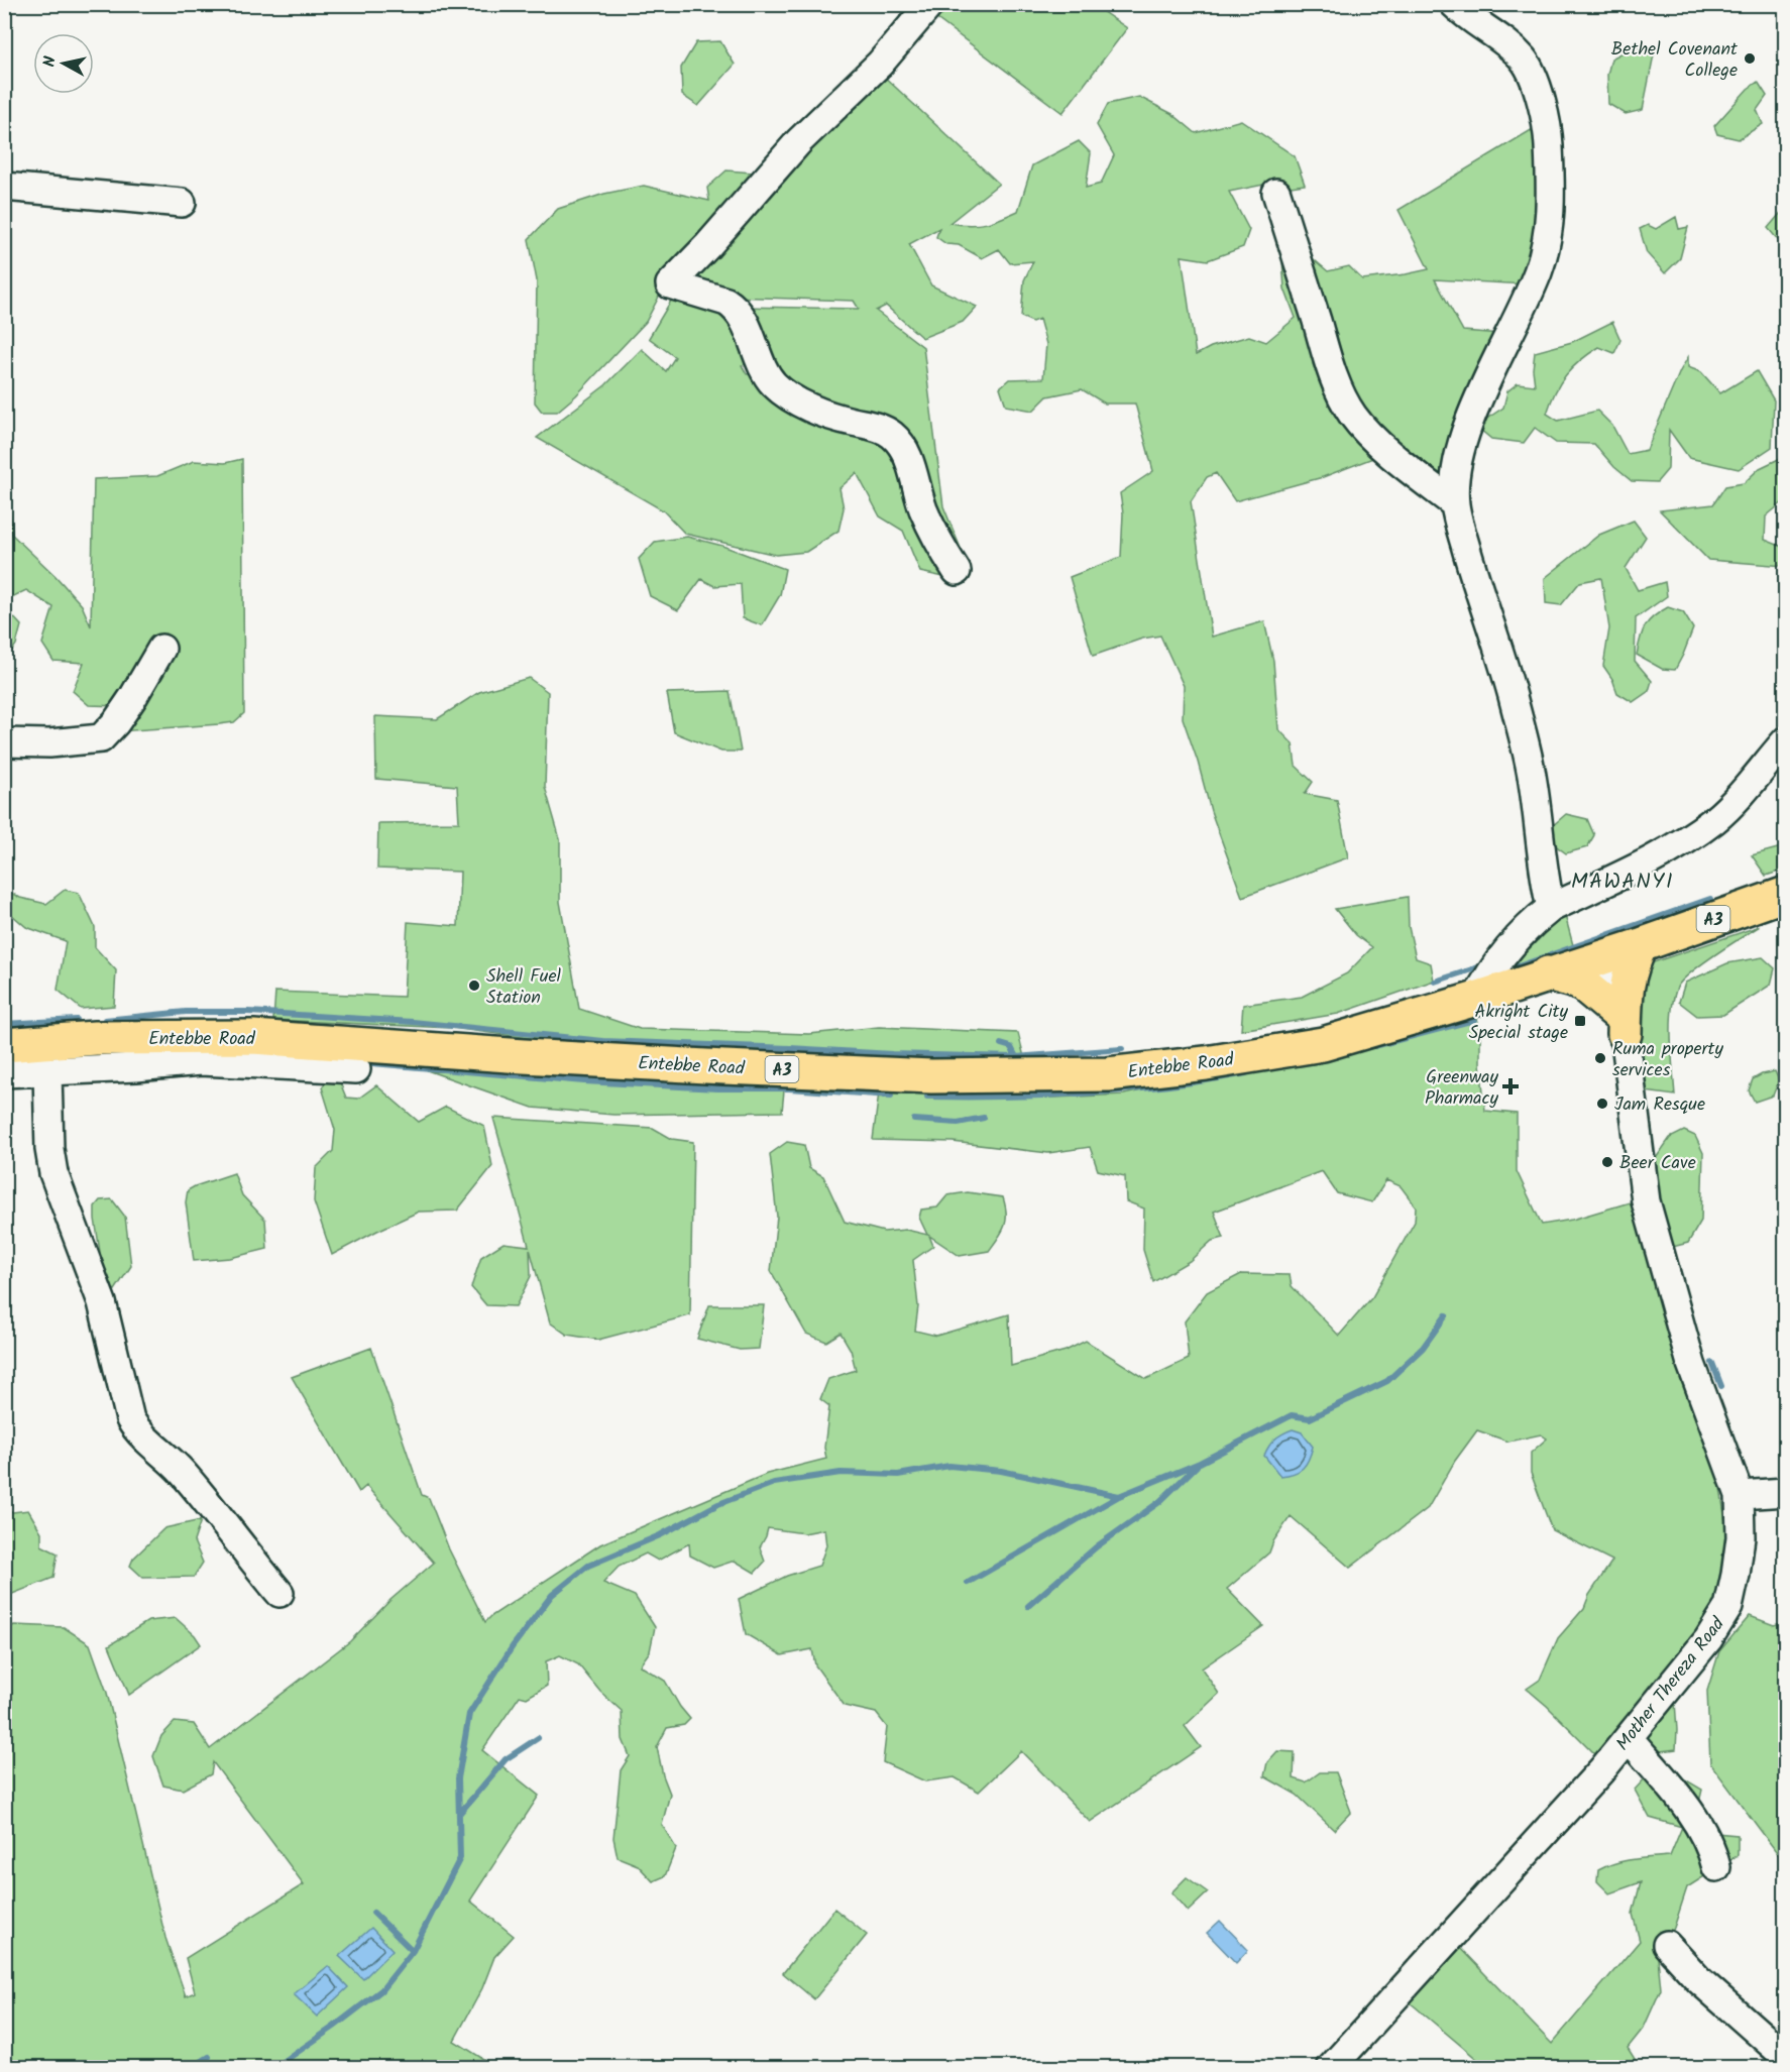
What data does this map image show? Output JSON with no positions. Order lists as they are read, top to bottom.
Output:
{
  "streets": {
    "main road": ["A3", "Entebbe Road"],
    "street": ["Mother Thereza Road"]
  },
  "crossings": [
    ["A3", "Entebbe Road"],
    ["A3", "Mother Thereza Road"]
  ],
  "districts": ["MAWANYI"],
  "places": {
    "other": [
      "Bethel Covenant College",
      "Shell Fuel Station",
      "Ruma property services",
      "Jam Resque",
      "Beer Cave"
    ],
    "transit": ["Akright City Special stage"],
    "health": ["Greenway Pharmacy"]
  },
  "north": "left"
}
